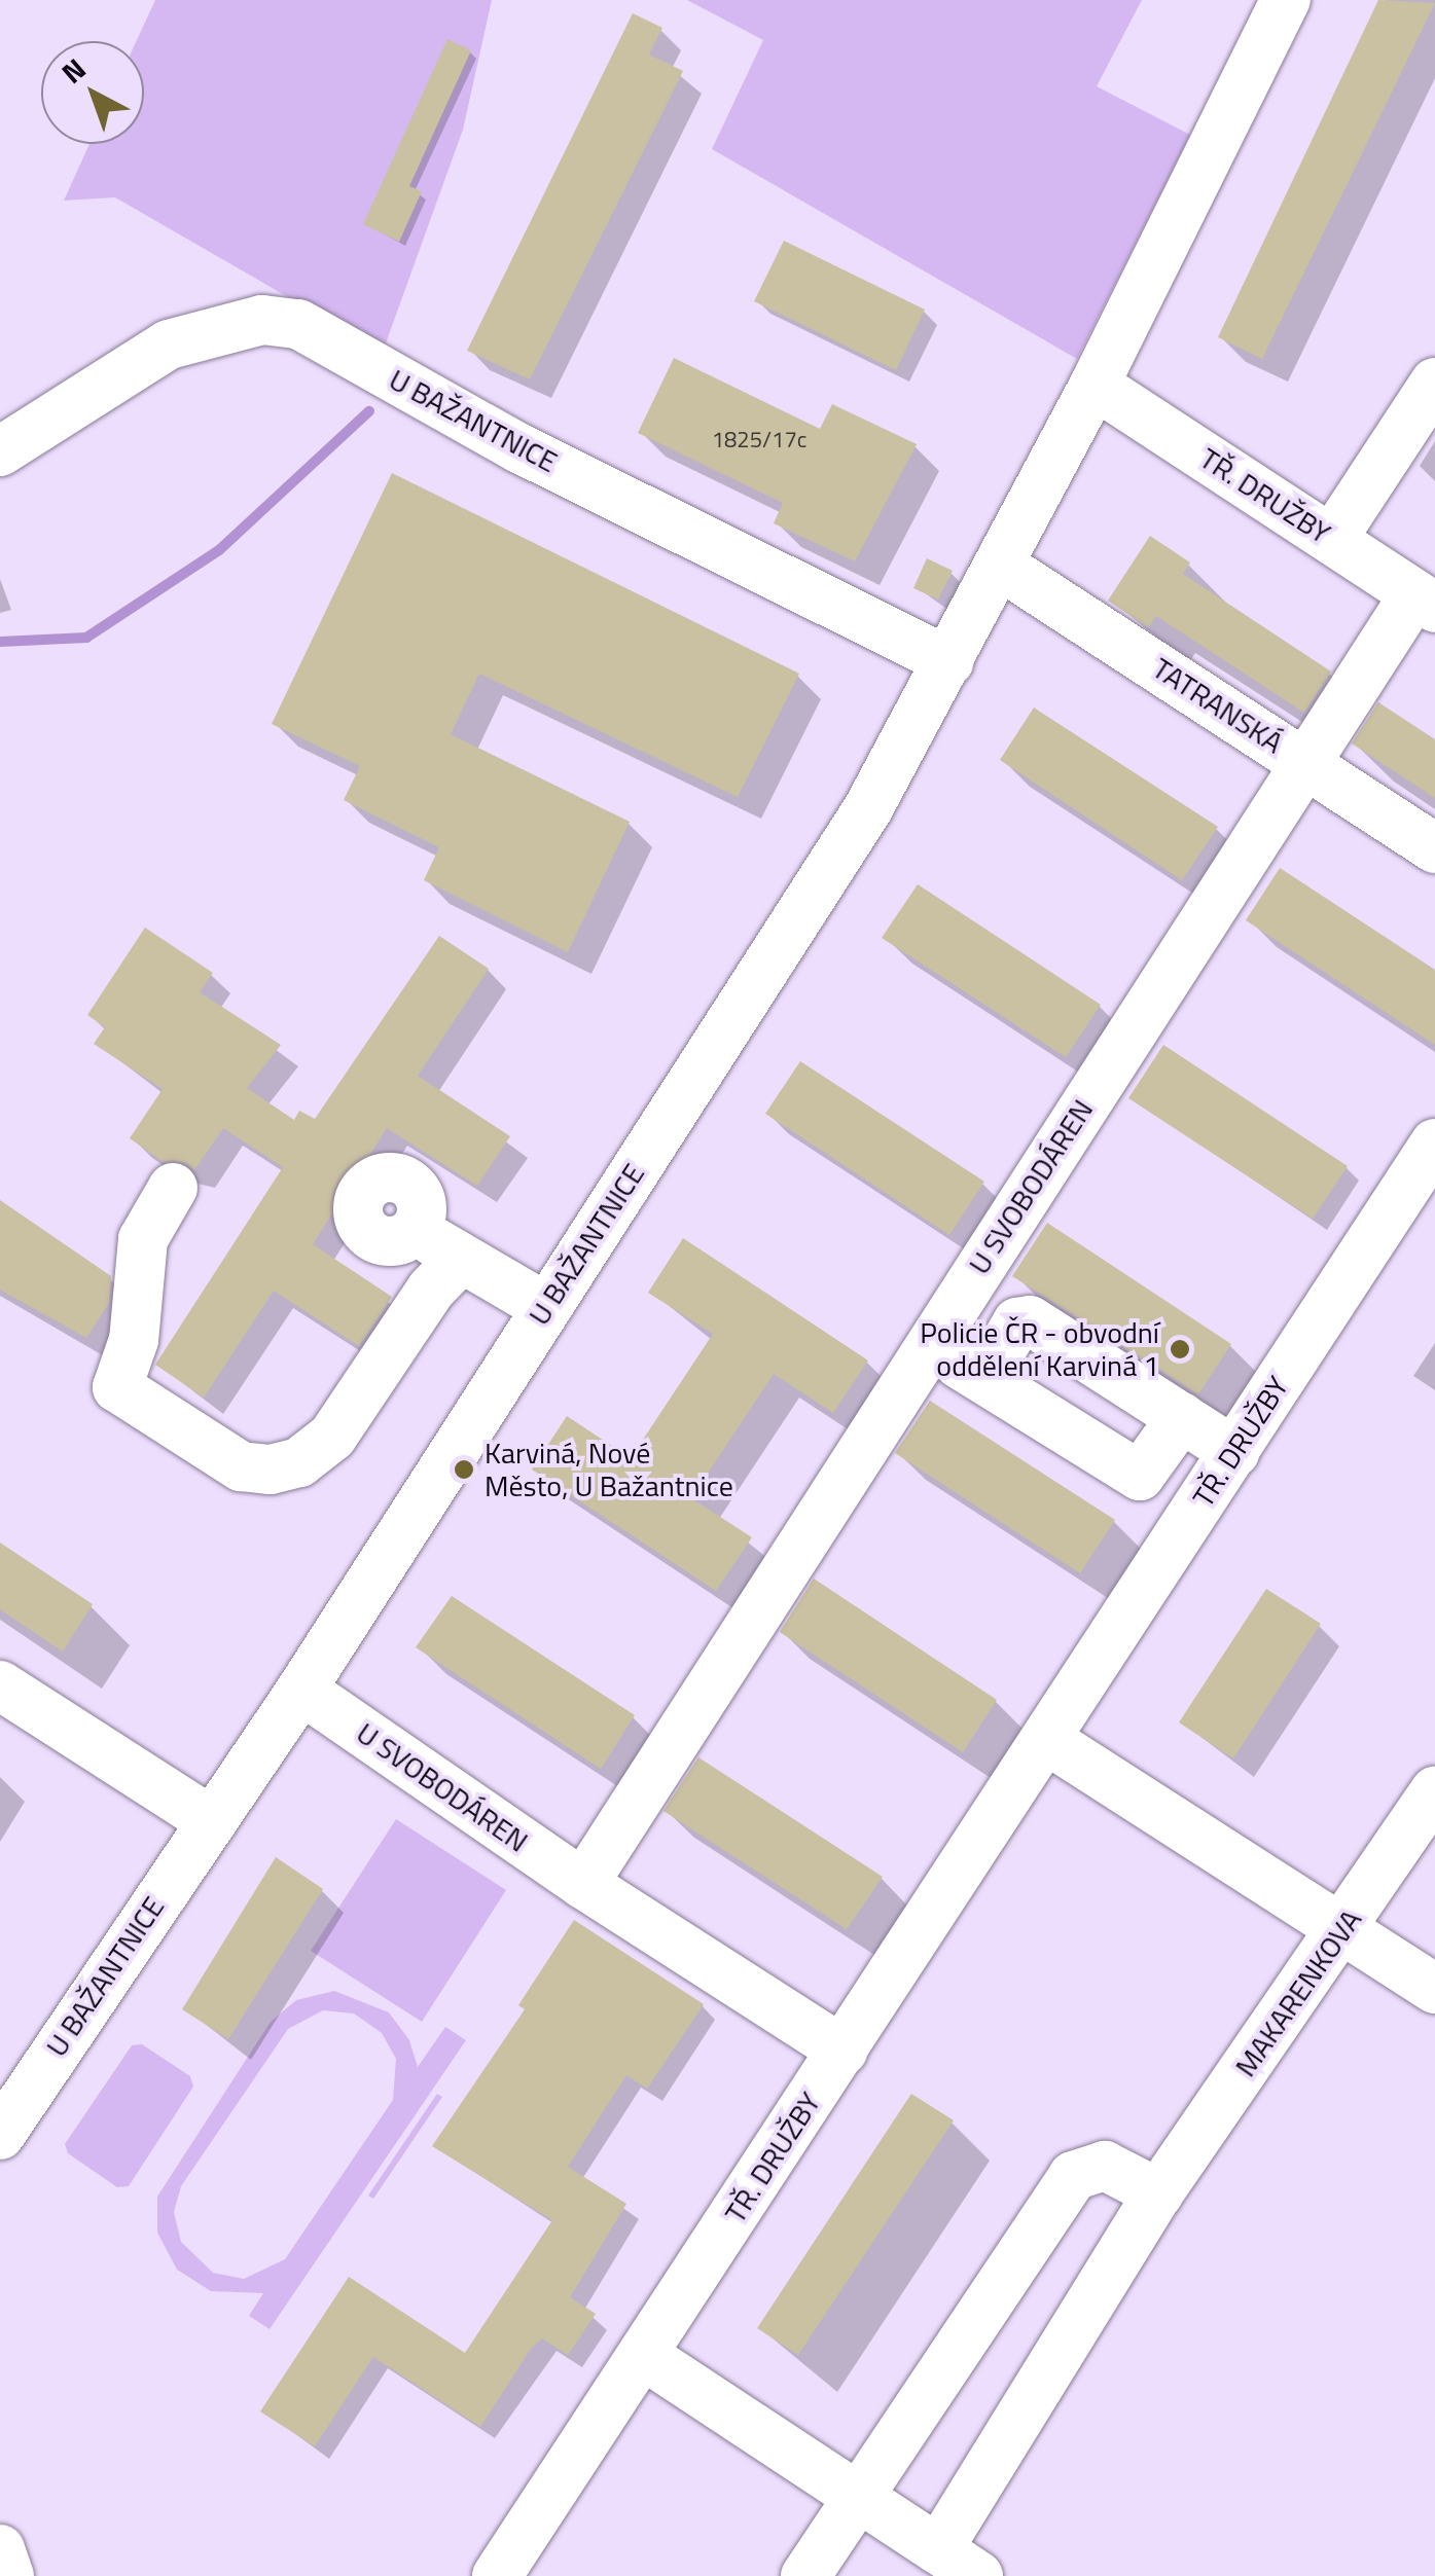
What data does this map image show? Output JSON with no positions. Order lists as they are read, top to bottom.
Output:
{
  "streets": {
    "street": [
      "U BAŽANTNICE",
      "TŘ. DRUŽBY",
      "TATRANSKÁ",
      "U SVOBODÁREN",
      "MAKARENKOVA"
    ]
  },
  "crossings": [
    ["U BAŽANTNICE", "TŘ. DRUŽBY"],
    ["U BAŽANTNICE", "TATRANSKÁ"],
    ["U BAŽANTNICE", "U SVOBODÁREN"],
    ["TŘ. DRUŽBY", "U SVOBODÁREN"],
    ["TATRANSKÁ", "U SVOBODÁREN"]
  ],
  "places": ["Policie ČR - obvodní oddělení Karviná 1", "Karviná, Nové Město, U Bažantnice"],
  "house_numbers": ["1825/17c"],
  "north": "top left"
}
